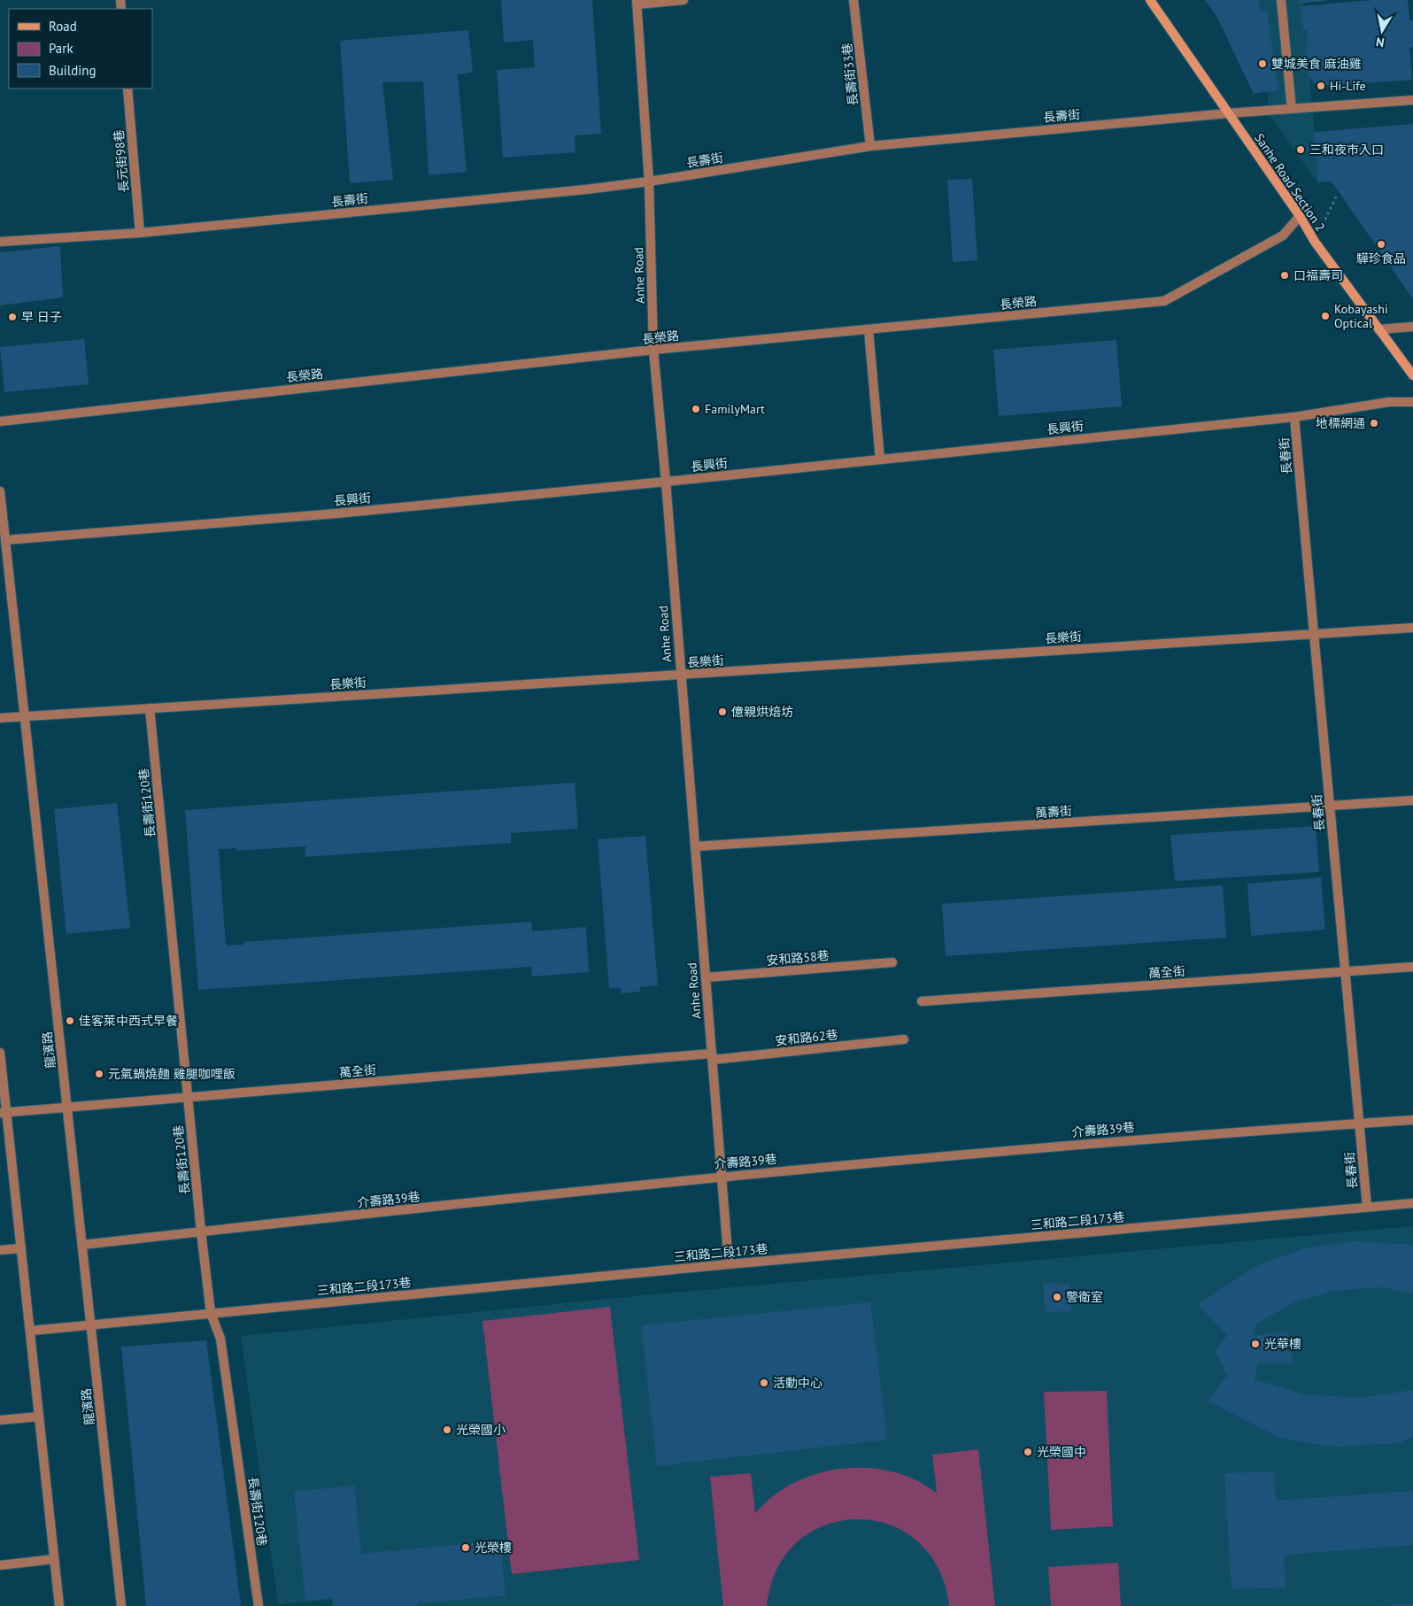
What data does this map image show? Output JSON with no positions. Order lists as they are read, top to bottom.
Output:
{
  "streets": {
    "main road": ["Sanhe Road Section 2"],
    "street": [
      "長壽街33巷",
      "長壽街",
      "長元街98巷",
      "Anhe Road",
      "長榮路",
      "長興街",
      "長春街",
      "長樂街",
      "長壽街120巷",
      "萬壽街",
      "安和路58巷",
      "萬全街",
      "安和路62巷",
      "龍濱路",
      "介壽路39巷",
      "三和路二段173巷"
    ]
  },
  "crossings": [
    ["長壽街33巷", "長壽街"],
    ["長壽街", "長元街98巷"],
    ["長壽街", "Sanhe Road Section 2"],
    ["長壽街", "Anhe Road"],
    ["Sanhe Road Section 2", "長榮路"],
    ["Anhe Road", "長榮路"],
    ["Anhe Road", "長興街"],
    ["Anhe Road", "長樂街"],
    ["Anhe Road", "萬壽街"],
    ["Anhe Road", "安和路58巷"],
    ["Anhe Road", "萬全街"],
    ["Anhe Road", "安和路62巷"],
    ["Anhe Road", "介壽路39巷"],
    ["Anhe Road", "三和路二段173巷"],
    ["長興街", "長春街"],
    ["長興街", "龍濱路"],
    ["長春街", "長樂街"],
    ["長春街", "萬壽街"],
    ["長春街", "萬全街"],
    ["長春街", "介壽路39巷"],
    ["長春街", "三和路二段173巷"],
    ["長樂街", "長壽街120巷"],
    ["長樂街", "龍濱路"],
    ["長壽街120巷", "萬全街"],
    ["長壽街120巷", "介壽路39巷"],
    ["長壽街120巷", "三和路二段173巷"],
    ["萬全街", "安和路62巷"],
    ["萬全街", "龍濱路"],
    ["龍濱路", "介壽路39巷"],
    ["龍濱路", "三和路二段173巷"]
  ],
  "places": [
    "雙城美食 麻油雞",
    "Hi-Life",
    "三和夜市入口",
    "驊珍食品",
    "口福壽司",
    "Kobayashi Optical",
    "早 日子",
    "FamilyMart",
    "地標網通",
    "億親烘焙坊",
    "佳客萊中西式早餐",
    "元氣鍋燒麵 雞腿咖哩飯",
    "警衛室",
    "光華樓",
    "活動中心",
    "光榮國小",
    "光榮國中",
    "光榮樓"
  ],
  "legend": ["Road", "Park", "Building"],
  "north": "bottom"
}
